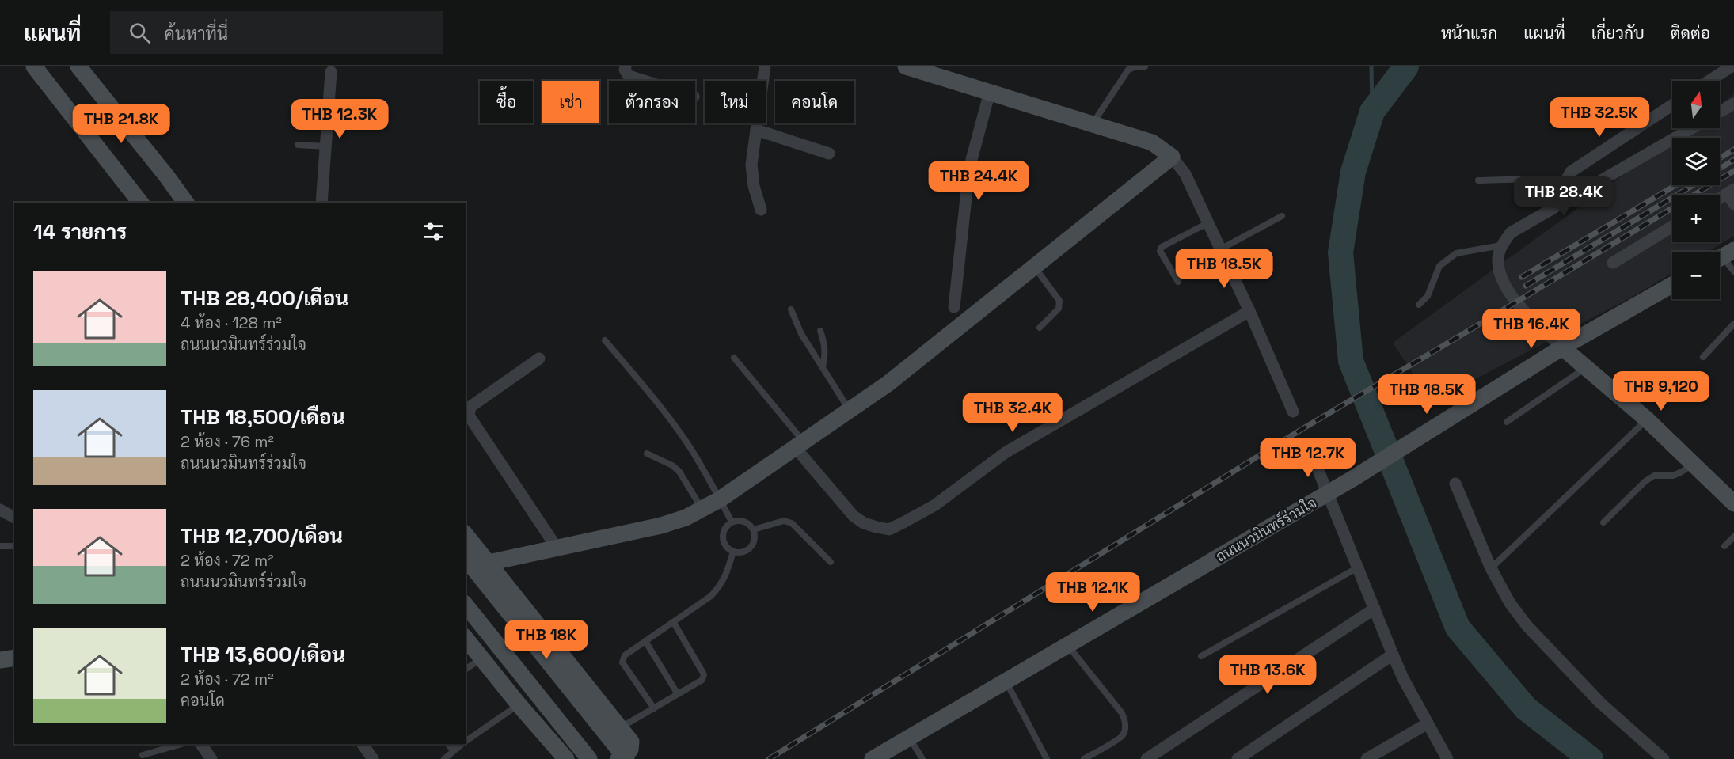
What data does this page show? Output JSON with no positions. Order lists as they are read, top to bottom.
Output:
{
  "streets": {
    "street": ["ถนนนวมินทร์ร่วมใจ"]
  },
  "north": "top",
  "page": {
    "header": "แผนที่",
    "search": "ค้นหาที่นี่",
    "nav": [
      "หน้าแรก",
      "แผนที่",
      "เกี่ยวกับ",
      "ติดต่อ"
    ],
    "map_buttons": ["+", "−"],
    "chip": [
      "ซื้อ",
      "เช่า",
      "ตัวกรอง",
      "ใหม่",
      "คอนโด"
    ],
    "price": [
      "THB 32.5K",
      "THB 12.3K",
      "THB 21.8K",
      "THB 24.4K",
      "THB 28.4K",
      "THB 18.5K",
      "THB 16.4K",
      "THB 9,120",
      "THB 18.5K",
      "THB 32.4K",
      "THB 12.7K",
      "THB 12.1K",
      "THB 18K",
      "THB 13.6K"
    ],
    "heading": "14 รายการ",
    "list": [
      {
        "name": "THB 28,400/เดือน",
        "note": "4 ห้อง · 128 m² · ถนนนวมินทร์ร่วมใจ"
      },
      {
        "name": "THB 18,500/เดือน",
        "note": "2 ห้อง · 76 m² · ถนนนวมินทร์ร่วมใจ"
      },
      {
        "name": "THB 12,700/เดือน",
        "note": "2 ห้อง · 72 m² · ถนนนวมินทร์ร่วมใจ"
      },
      {
        "name": "THB 13,600/เดือน",
        "note": "2 ห้อง · 72 m² · คอนโด"
      }
    ]
  }
}
